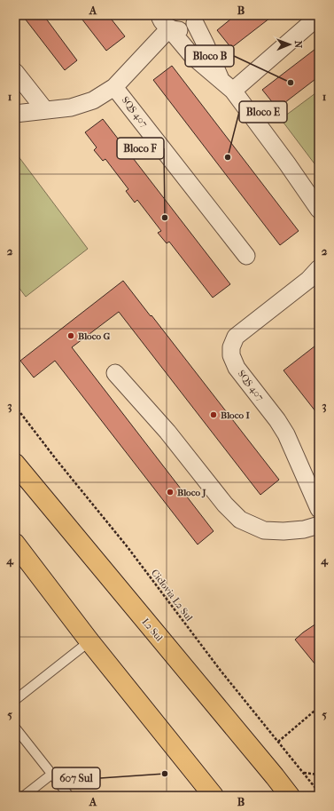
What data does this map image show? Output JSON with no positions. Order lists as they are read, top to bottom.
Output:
{
  "streets": {
    "main road": ["L2 Sul"],
    "street": ["SQS 407"],
    "path": ["Ciclovia L2 Sul"]
  },
  "places": [
    "Bloco B",
    "Bloco E",
    "Bloco F",
    "Bloco G",
    "Bloco I",
    "Bloco J",
    "607 Sul"
  ],
  "north": "right",
  "grid": {
    "columns": ["A", "B"],
    "rows": [
      "1",
      "2",
      "3",
      "4",
      "5"
    ]
  }
}
